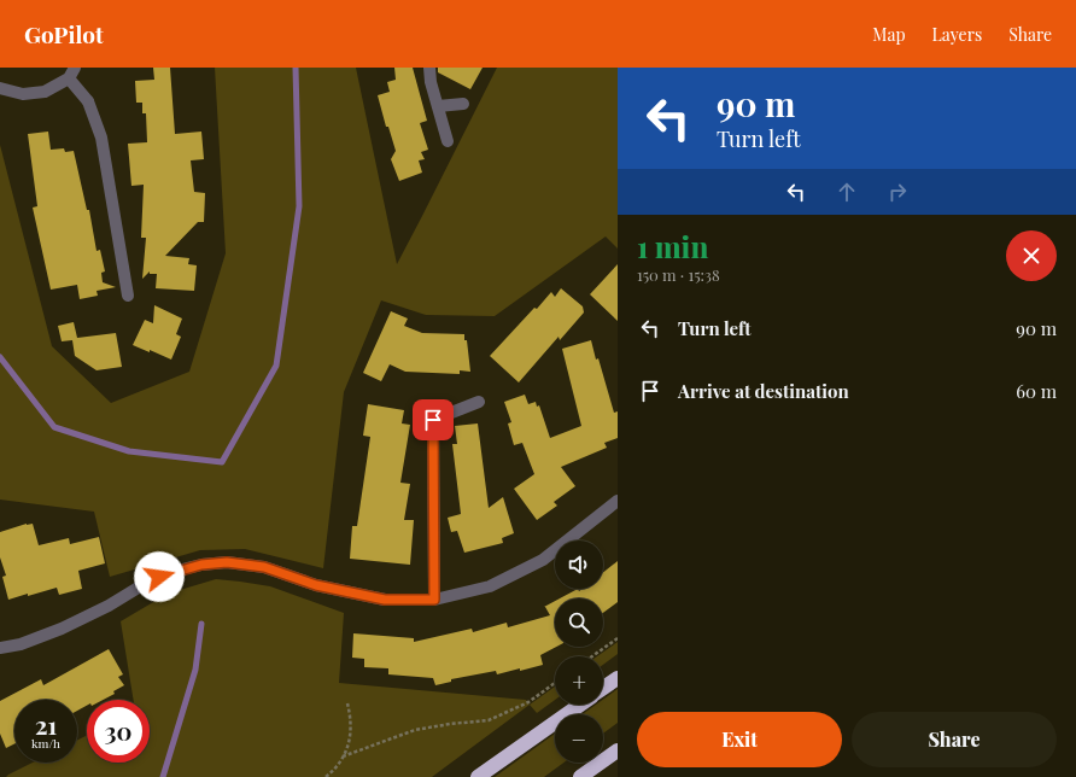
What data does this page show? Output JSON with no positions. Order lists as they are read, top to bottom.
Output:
{
  "page": {
    "header": "GoPilot",
    "nav": ["Map", "Layers", "Share"],
    "turn": ["90 m", "Turn left"],
    "heading": ["1 min", "150 m · 15:38"],
    "list": [
      {
        "name": "Turn left",
        "value": "90 m"
      },
      {
        "name": "Arrive at destination",
        "value": "60 m"
      }
    ],
    "map_buttons": ["+", "−"],
    "speed": "21 km/h",
    "limit": "30",
    "buttons": ["Exit", "Share"]
  }
}
